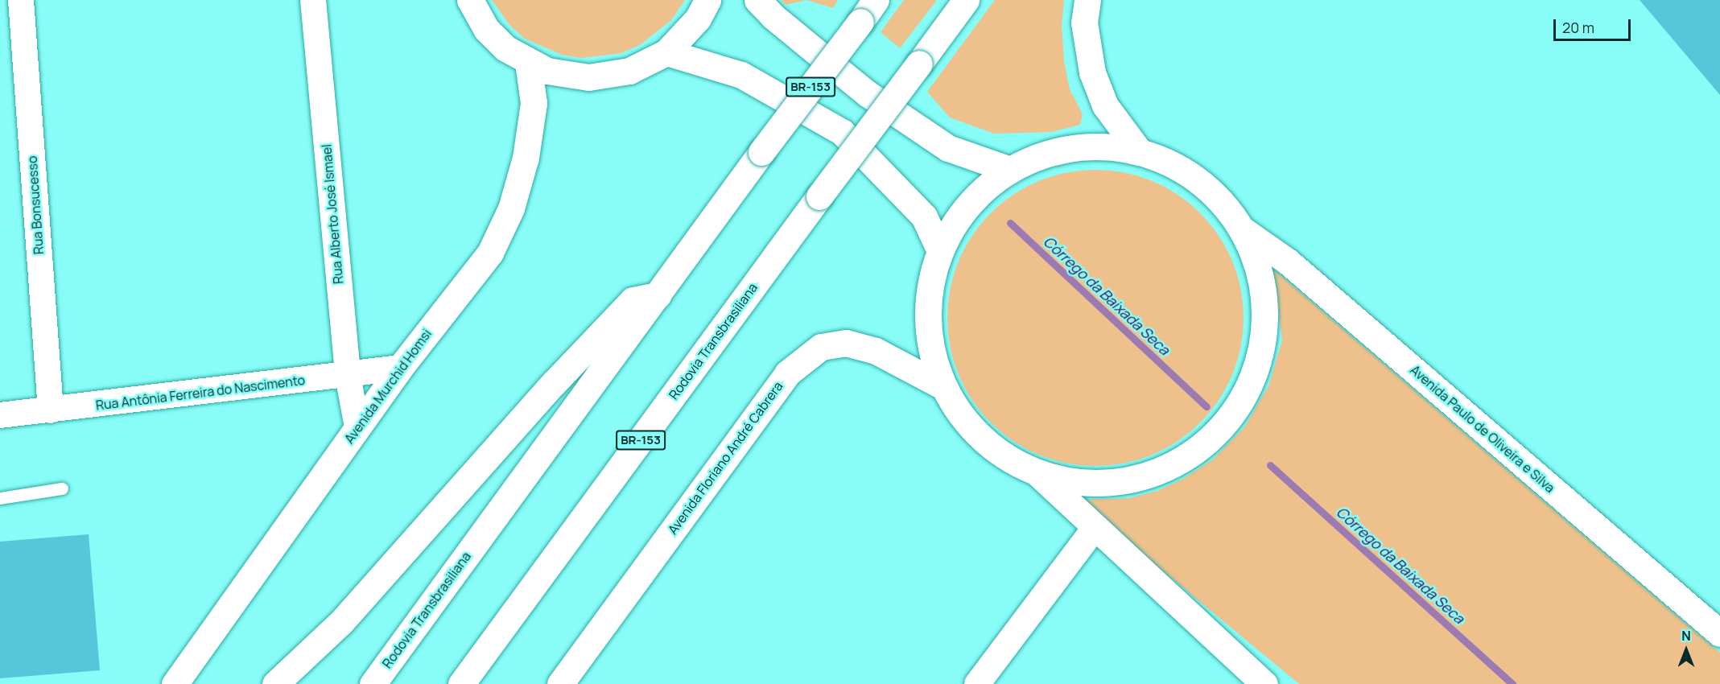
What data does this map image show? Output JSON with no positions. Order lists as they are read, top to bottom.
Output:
{
  "streets": {
    "main road": [
      "BR-153",
      "Rodovia Transbrasiliana",
      "Avenida Murchid Homsi",
      "Avenida Paulo de Oliveira e Silva",
      "Avenida Floriano André Cabrera"
    ],
    "street": ["Rua Bonsucesso", "Rua Alberto José Ismael", "Rua Antônia Ferreira do Nascimento"]
  },
  "crossings": [
    ["Rua Bonsucesso", "Rua Antônia Ferreira do Nascimento"],
    ["Rua Alberto José Ismael", "Avenida Murchid Homsi"],
    ["Rua Alberto José Ismael", "Rua Antônia Ferreira do Nascimento"],
    ["Avenida Murchid Homsi", "Rua Antônia Ferreira do Nascimento"]
  ],
  "water": ["Córrego da Baixada Seca"],
  "scale_bar": "20 m",
  "north": "top"
}
